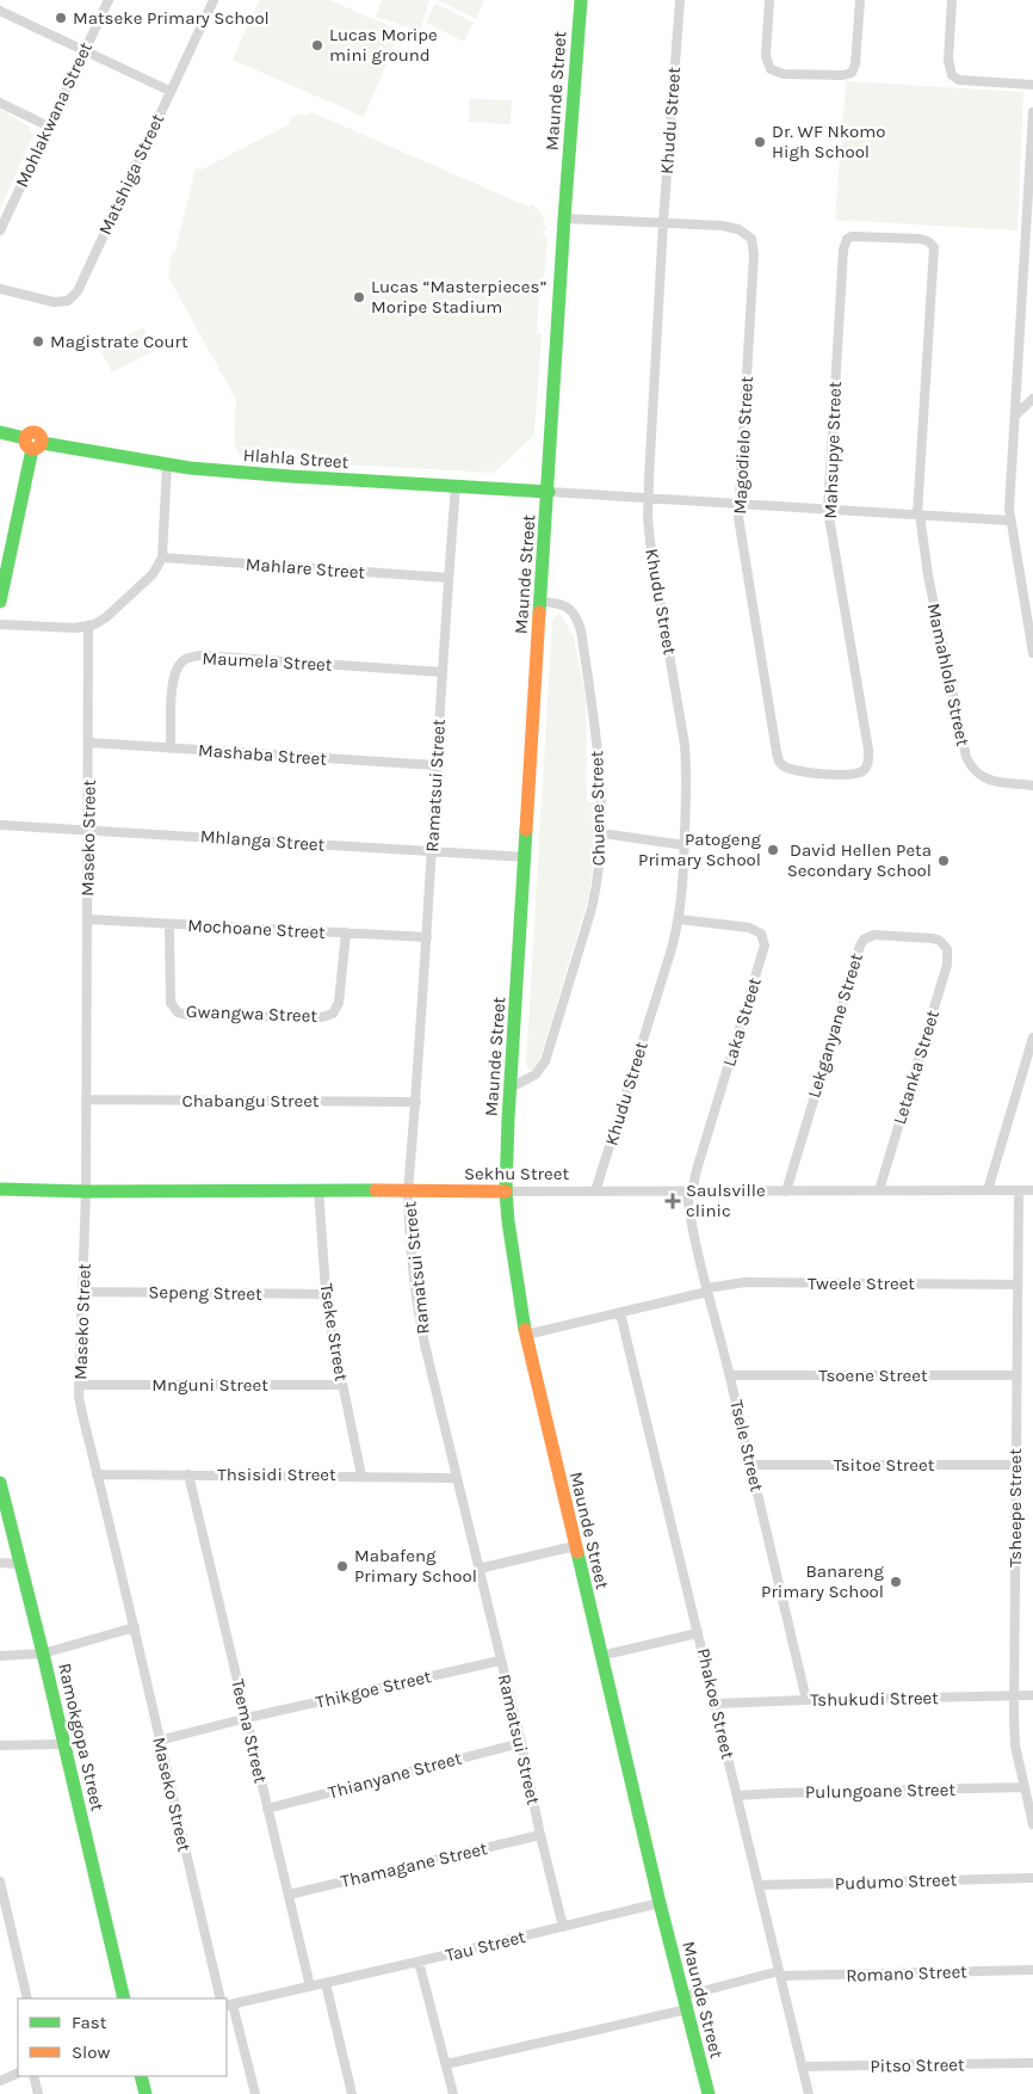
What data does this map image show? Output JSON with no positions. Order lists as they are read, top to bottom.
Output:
{
  "streets": {
    "street": [
      "Maunde Street",
      "Mohlakwana Street",
      "Khudu Street",
      "Matshiga Street",
      "Magodielo Street",
      "Mahsupye Street",
      "Hlahla Street",
      "Mahlare Street",
      "Maumela Street",
      "Mamahlola Street",
      "Mashaba Street",
      "Ramatsui Street",
      "Chuene Street",
      "Maseko Street",
      "Mhlanga Street",
      "Mochoane Street",
      "Gwangwa Street",
      "Laka Street",
      "Lekganyane Street",
      "Letanka Street",
      "Chabangu Street",
      "Sekhu Street",
      "Tweele Street",
      "Sepeng Street",
      "Tseke Street",
      "Tsoene Street",
      "Mnguni Street",
      "Tsele Street",
      "Tsitoe Street",
      "Thsisidi Street",
      "Tsheepe Street",
      "Thikgoe Street",
      "Tshukudi Street",
      "Phakoe Street",
      "Teema Street",
      "Ramokgopa Street",
      "Thianyane Street",
      "Pulungoane Street",
      "Thamagane Street",
      "Pudumo Street",
      "Tau Street",
      "Romano Street",
      "Pitso Street"
    ]
  },
  "crossings": [
    ["Maunde Street", "Magodielo Street"],
    ["Maunde Street", "Hlahla Street"],
    ["Maunde Street", "Chuene Street"],
    ["Maunde Street", "Mhlanga Street"],
    ["Maunde Street", "Sekhu Street"],
    ["Maunde Street", "Tweele Street"],
    ["Maunde Street", "Tau Street"],
    ["Maunde Street", "Romano Street"],
    ["Khudu Street", "Magodielo Street"],
    ["Khudu Street", "Laka Street"],
    ["Khudu Street", "Sekhu Street"],
    ["Magodielo Street", "Mahsupye Street"],
    ["Mahsupye Street", "Mamahlola Street"],
    ["Hlahla Street", "Ramatsui Street"],
    ["Mahlare Street", "Ramatsui Street"],
    ["Maumela Street", "Mashaba Street"],
    ["Maumela Street", "Ramatsui Street"],
    ["Mashaba Street", "Ramatsui Street"],
    ["Mashaba Street", "Maseko Street"],
    ["Ramatsui Street", "Mhlanga Street"],
    ["Ramatsui Street", "Mochoane Street"],
    ["Ramatsui Street", "Chabangu Street"],
    ["Ramatsui Street", "Sekhu Street"],
    ["Ramatsui Street", "Thsisidi Street"],
    ["Ramatsui Street", "Thikgoe Street"],
    ["Ramatsui Street", "Thianyane Street"],
    ["Ramatsui Street", "Thamagane Street"],
    ["Ramatsui Street", "Tau Street"],
    ["Maseko Street", "Mhlanga Street"],
    ["Maseko Street", "Mochoane Street"],
    ["Maseko Street", "Chabangu Street"],
    ["Maseko Street", "Sekhu Street"],
    ["Maseko Street", "Sepeng Street"],
    ["Maseko Street", "Mnguni Street"],
    ["Maseko Street", "Thsisidi Street"],
    ["Maseko Street", "Thikgoe Street"],
    ["Mochoane Street", "Gwangwa Street"],
    ["Laka Street", "Sekhu Street"],
    ["Laka Street", "Tsele Street"],
    ["Lekganyane Street", "Letanka Street"],
    ["Lekganyane Street", "Sekhu Street"],
    ["Letanka Street", "Sekhu Street"],
    ["Sekhu Street", "Tseke Street"],
    ["Sekhu Street", "Tsele Street"],
    ["Sekhu Street", "Tsheepe Street"],
    ["Tweele Street", "Tsele Street"],
    ["Tweele Street", "Tsheepe Street"],
    ["Tweele Street", "Phakoe Street"],
    ["Sepeng Street", "Tseke Street"],
    ["Tseke Street", "Mnguni Street"],
    ["Tseke Street", "Thsisidi Street"],
    ["Tsoene Street", "Tsele Street"],
    ["Tsoene Street", "Tsheepe Street"],
    ["Tsele Street", "Tsitoe Street"],
    ["Tsele Street", "Tshukudi Street"],
    ["Tsitoe Street", "Tsheepe Street"],
    ["Thsisidi Street", "Teema Street"],
    ["Tsheepe Street", "Tshukudi Street"],
    ["Tsheepe Street", "Pulungoane Street"],
    ["Thikgoe Street", "Teema Street"],
    ["Tshukudi Street", "Phakoe Street"],
    ["Phakoe Street", "Pulungoane Street"],
    ["Phakoe Street", "Pudumo Street"],
    ["Phakoe Street", "Romano Street"],
    ["Phakoe Street", "Pitso Street"],
    ["Teema Street", "Thianyane Street"],
    ["Teema Street", "Thamagane Street"],
    ["Teema Street", "Tau Street"]
  ],
  "places": {
    "other": [
      "Matseke Primary School",
      "Lucas Moripe mini ground",
      "Dr. WF Nkomo High School",
      "Lucas “Masterpieces” Moripe Stadium",
      "Magistrate Court",
      "Patogeng Primary School",
      "David Hellen Peta Secondary School",
      "Mabafeng Primary School",
      "Banareng Primary School"
    ],
    "health": ["Saulsville clinic"]
  },
  "legend": ["Fast", "Slow"]
}
